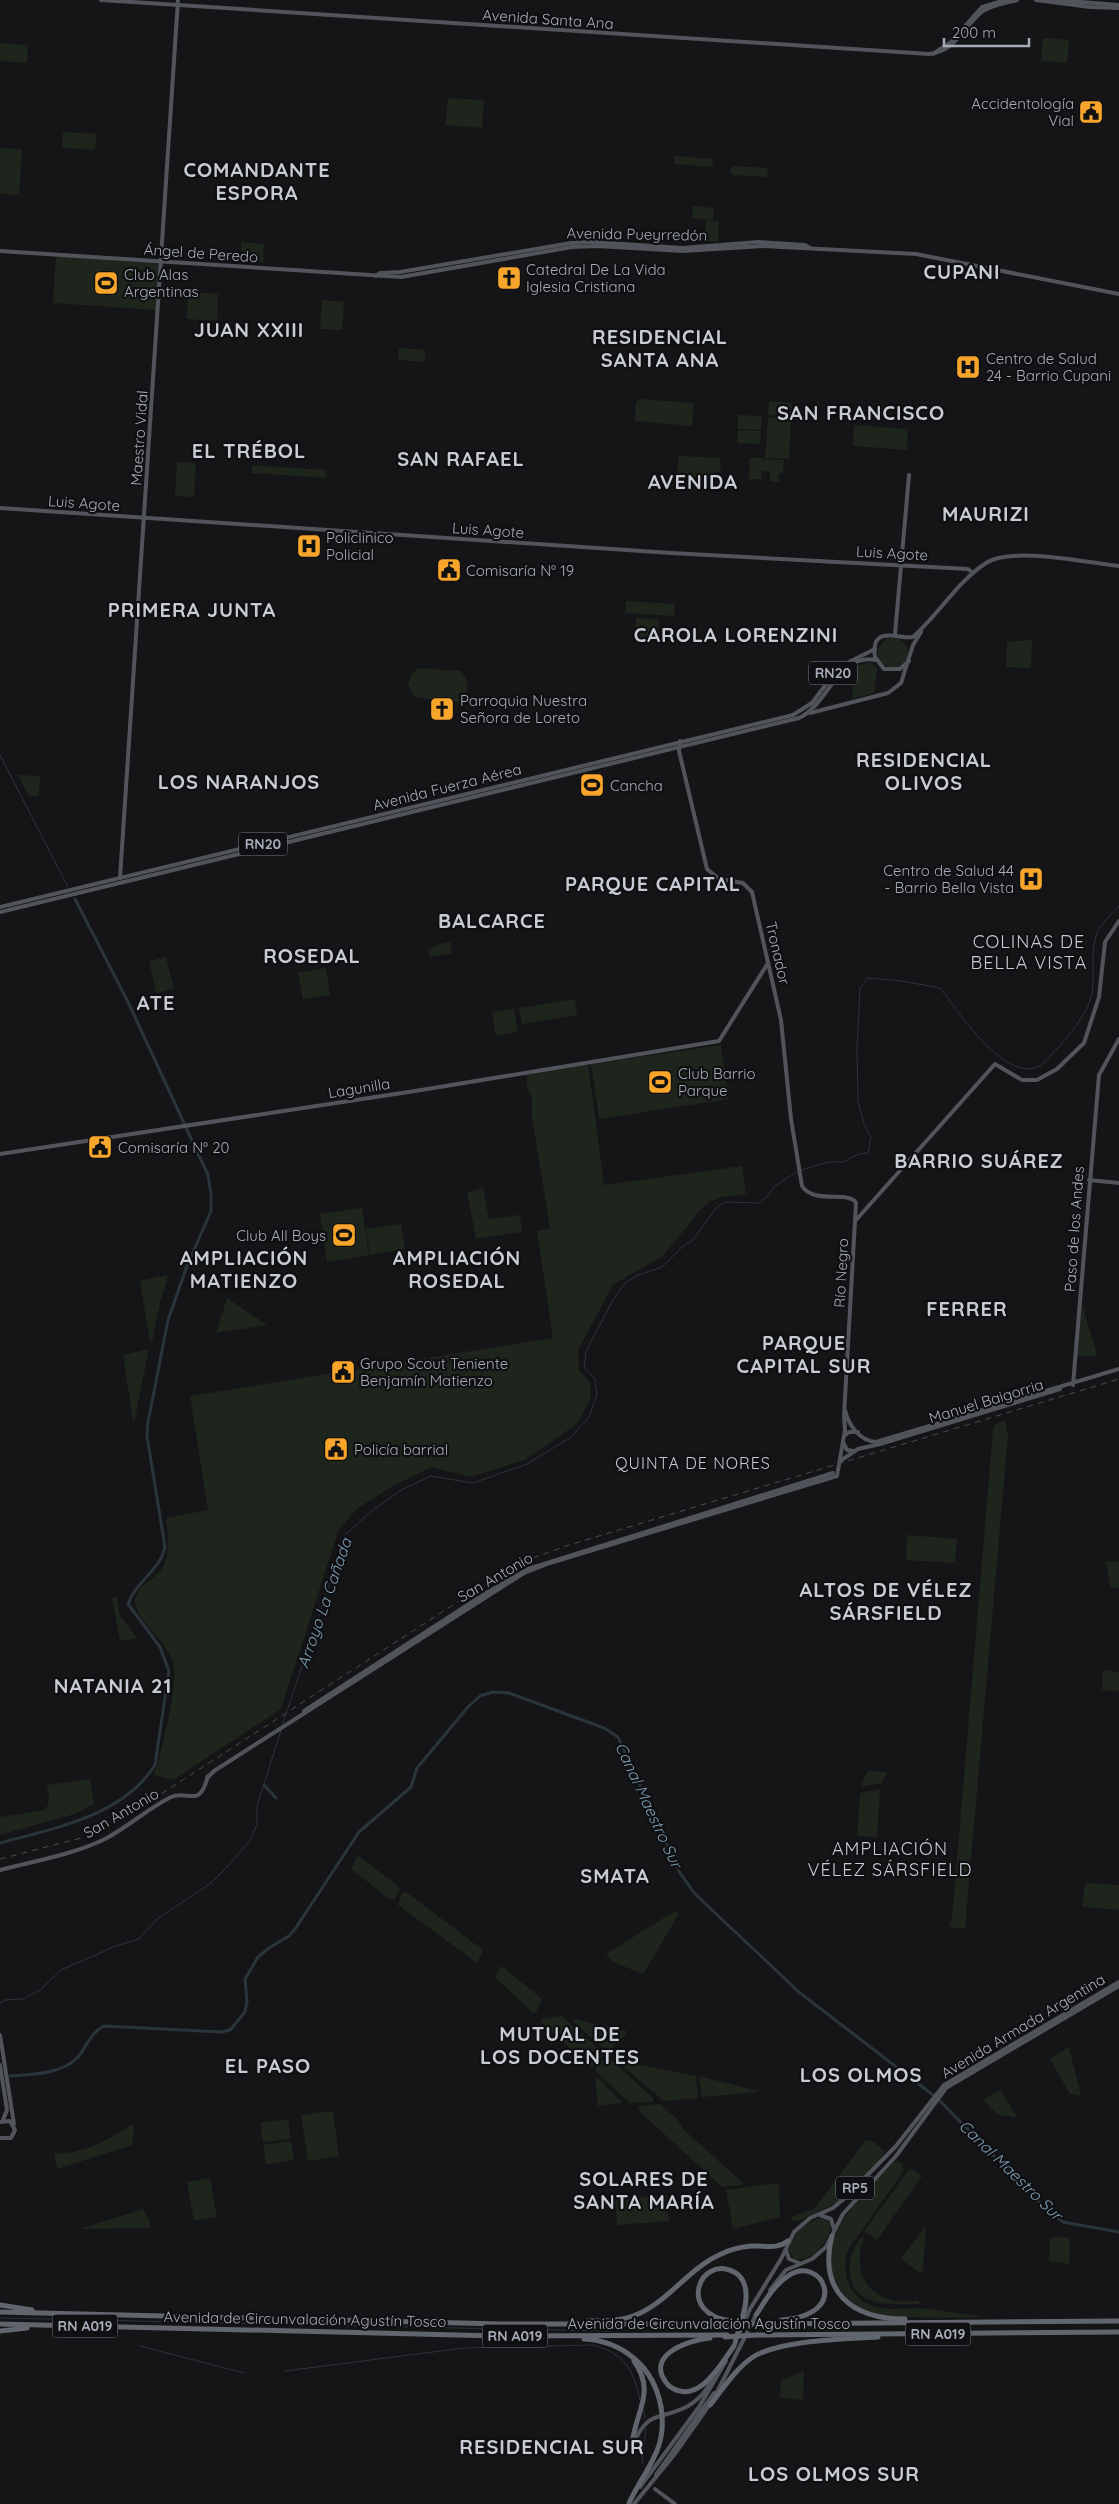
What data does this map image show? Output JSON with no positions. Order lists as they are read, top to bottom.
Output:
{
  "streets": {
    "highway": ["Avenida de Circunvalación Agustín Tosco", "RN A019"],
    "main road": [
      "Avenida Santa Ana",
      "Avenida Pueyrredón",
      "Ángel de Peredo",
      "Maestro Vidal",
      "Luis Agote",
      "RN20",
      "Avenida Fuerza Aérea",
      "Tronador",
      "Lagunilla",
      "Paso de los Andes",
      "Río Negro",
      "Manuel Baigorria",
      "San Antonio",
      "Avenida Armada Argentina",
      "RP5"
    ]
  },
  "crossings": [
    ["Avenida Santa Ana", "Maestro Vidal"],
    ["Avenida Pueyrredón", "Ángel de Peredo"],
    ["Ángel de Peredo", "Maestro Vidal"],
    ["Maestro Vidal", "Luis Agote"],
    ["Maestro Vidal", "Avenida Fuerza Aérea"],
    ["RN20", "Avenida Fuerza Aérea"],
    ["Avenida Fuerza Aérea", "Tronador"],
    ["Tronador", "Lagunilla"],
    ["Tronador", "Río Negro"],
    ["Paso de los Andes", "Manuel Baigorria"],
    ["Río Negro", "Manuel Baigorria"],
    ["Río Negro", "San Antonio"]
  ],
  "districts": [
    "COMANDANTE ESPORA",
    "CUPANI",
    "JUAN XXIII",
    "RESIDENCIAL SANTA ANA",
    "SAN FRANCISCO",
    "EL TRÉBOL",
    "SAN RAFAEL",
    "AVENIDA",
    "MAURIZI",
    "PRIMERA JUNTA",
    "CAROLA LORENZINI",
    "RESIDENCIAL OLIVOS",
    "LOS NARANJOS",
    "PARQUE CAPITAL",
    "BALCARCE",
    "COLINAS DE BELLA VISTA",
    "ROSEDAL",
    "ATE",
    "BARRIO SUÁREZ",
    "AMPLIACIÓN MATIENZO",
    "AMPLIACIÓN ROSEDAL",
    "FERRER",
    "PARQUE CAPITAL SUR",
    "QUINTA DE NORES",
    "ALTOS DE VÉLEZ SÁRSFIELD",
    "NATANIA 21",
    "AMPLIACIÓN VÉLEZ SÁRSFIELD",
    "SMATA",
    "MUTUAL DE LOS DOCENTES",
    "EL PASO",
    "LOS OLMOS",
    "SOLARES DE SANTA MARÍA",
    "RESIDENCIAL SUR",
    "LOS OLMOS SUR"
  ],
  "water": ["Arroyo La Cañada", "Canal Maestro Sur"],
  "places": {
    "public building": [
      "Accidentología Vial",
      "Comisaría N° 19",
      "Comisaría N° 20",
      "Grupo Scout Teniente Benjamín Matienzo",
      "Policía barrial"
    ],
    "church": ["Catedral De La Vida Iglesia Cristiana", "Parroquia Nuestra Señora de Loreto"],
    "sports": [
      "Club Alas Argentinas",
      "Cancha",
      "Club Barrio Parque",
      "Club All Boys"
    ],
    "hospital": ["Centro de Salud 24 - Barrio Cupani", "Policlinico Policial", "Centro de Salud 44 - Barrio Bella Vista"]
  },
  "scale_bar": "200 m"
}
